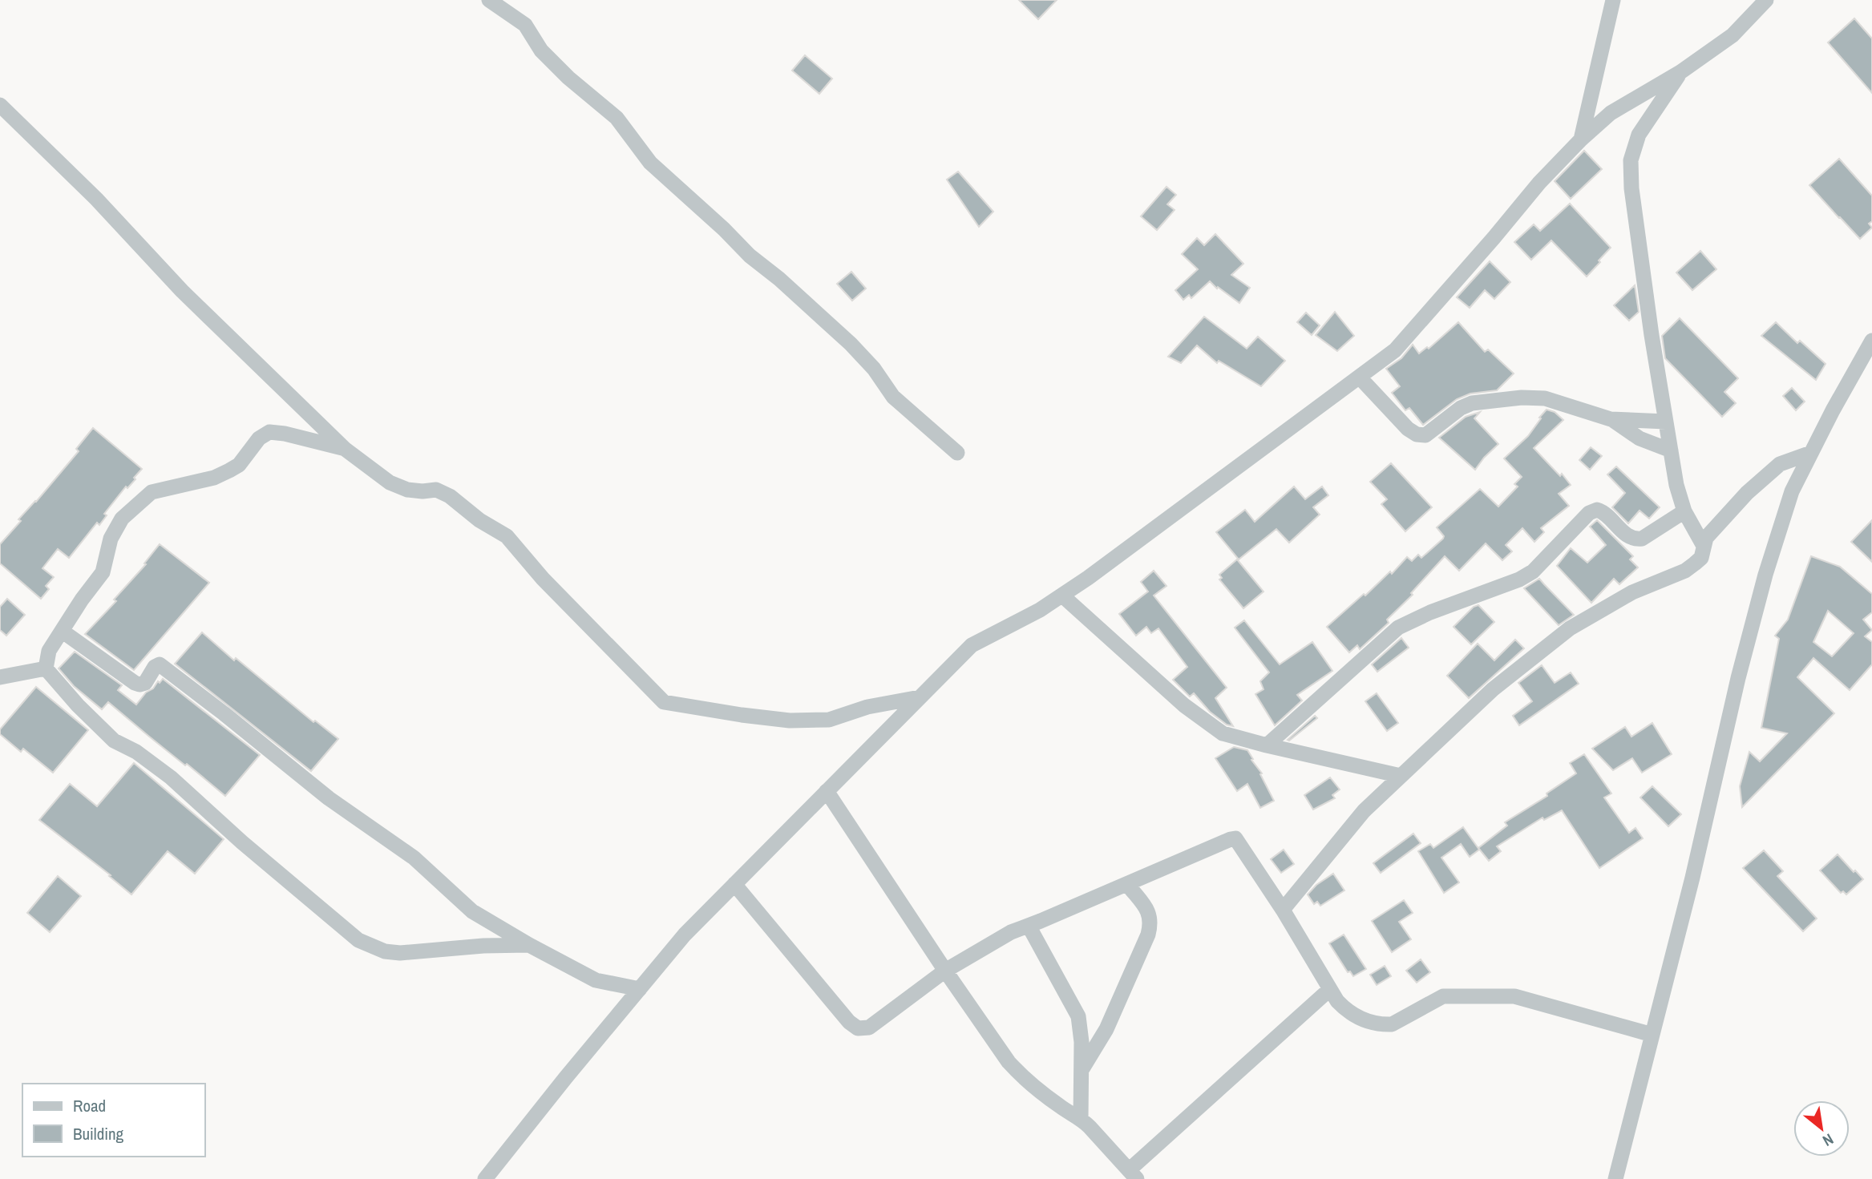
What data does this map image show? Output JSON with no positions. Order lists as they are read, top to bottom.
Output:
{
  "legend": ["Road", "Building"],
  "north": "bottom right"
}
